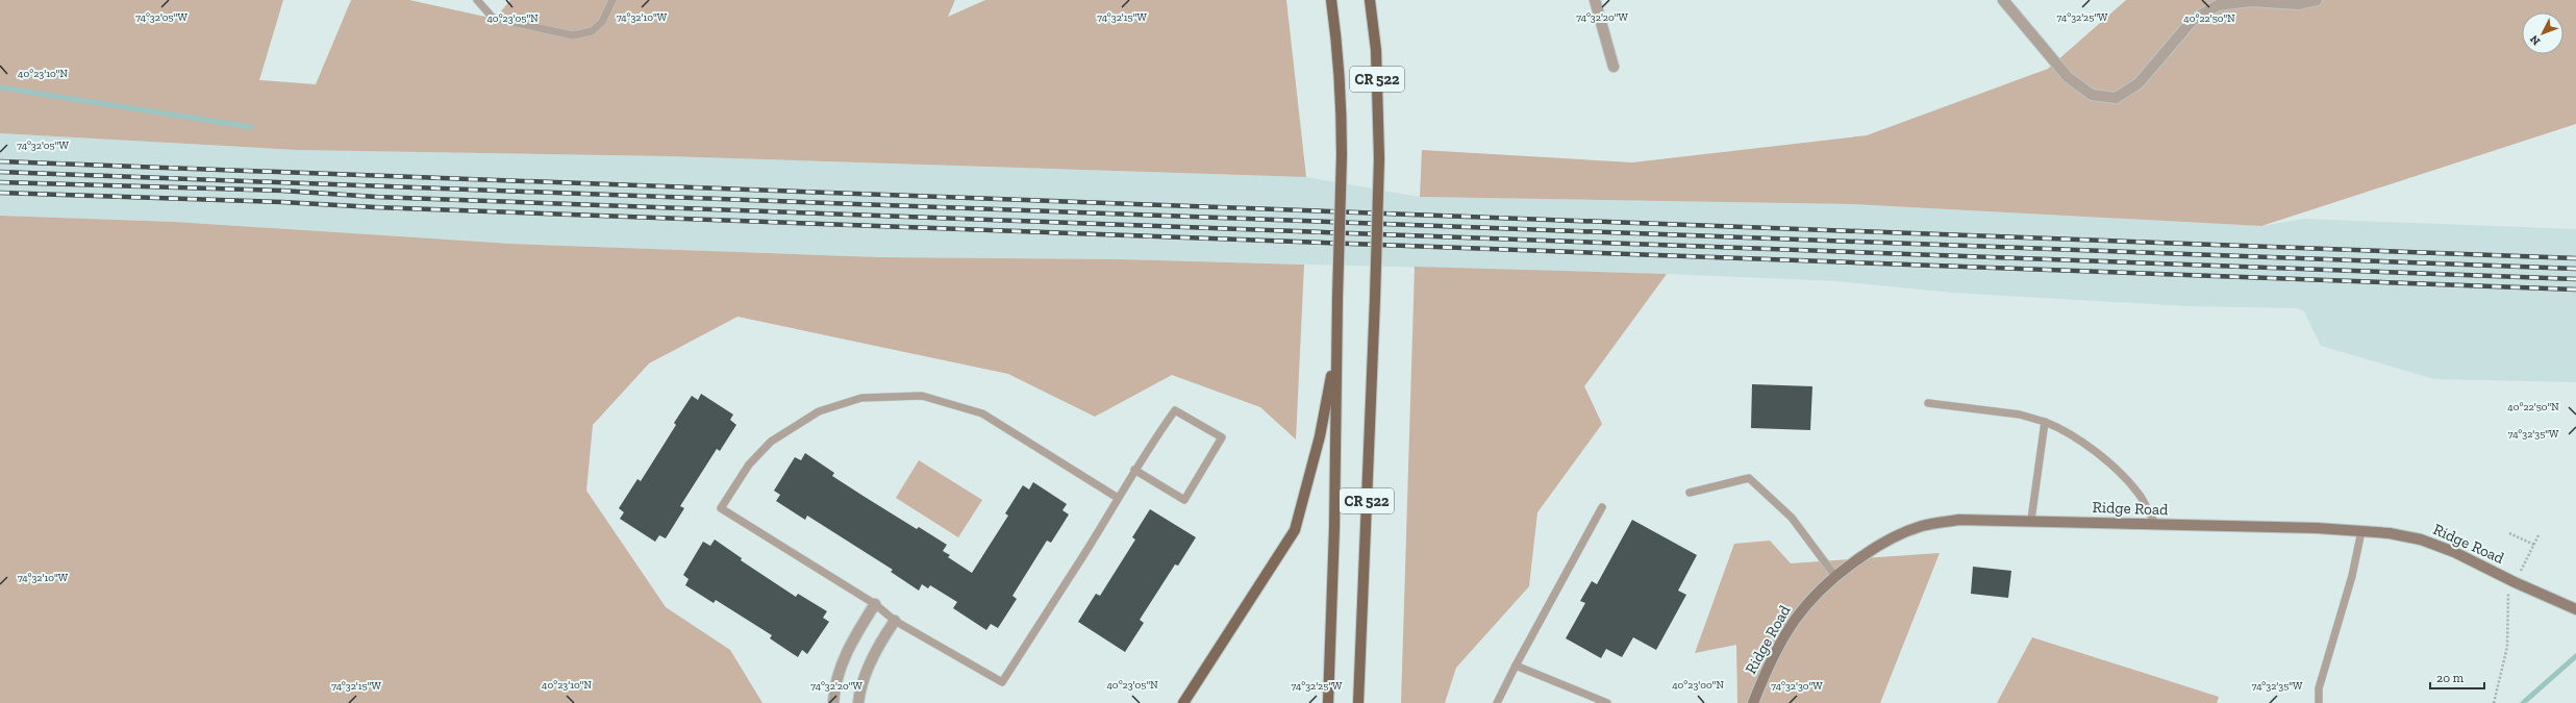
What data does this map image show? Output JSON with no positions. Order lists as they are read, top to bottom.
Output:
{
  "streets": {
    "main road": ["CR 522"],
    "street": ["Ridge Road"]
  },
  "scale_bar": "20 m",
  "north": "bottom left",
  "coordinates": [
    "74°32'05\"W",
    "74°32'10\"W",
    "74°32'15\"W",
    "74°32'25\"W",
    "74°32'20\"W",
    "40°22'50\"N",
    "40°23'05\"N",
    "40°23'10\"N",
    "74°32'35\"W",
    "40°23'00\"N",
    "74°32'30\"W"
  ]
}
